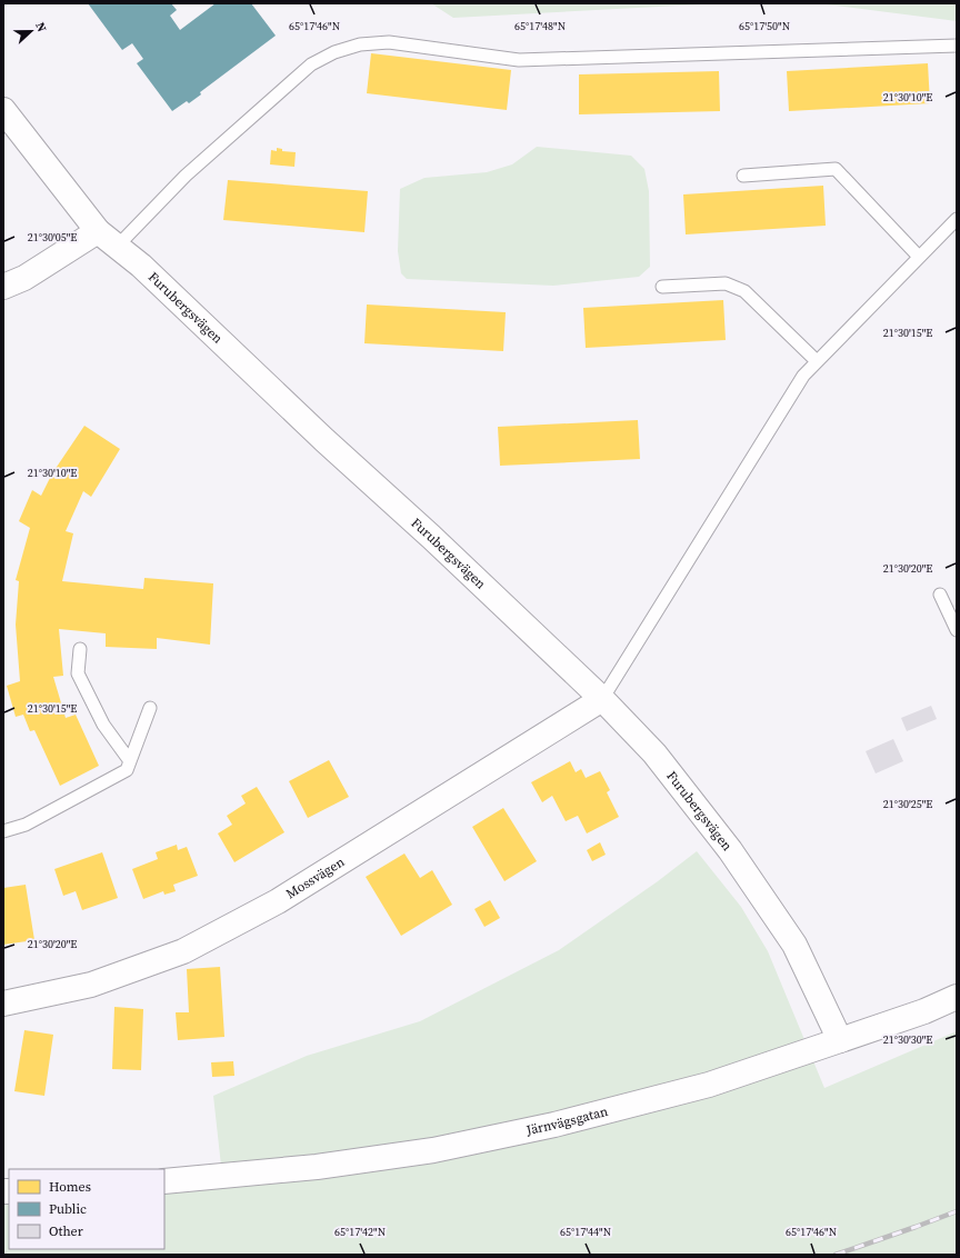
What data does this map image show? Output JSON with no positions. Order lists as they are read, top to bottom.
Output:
{
  "streets": {
    "street": ["Furubergsvägen", "Mossvägen", "Järnvägsgatan"]
  },
  "crossings": [
    ["Furubergsvägen", "Mossvägen"],
    ["Furubergsvägen", "Järnvägsgatan"]
  ],
  "legend": ["Homes", "Public", "Other"],
  "north": "right",
  "coordinates": [
    "65°17'46\"N",
    "65°17'48\"N",
    "65°17'50\"N",
    "21°30'10\"E",
    "21°30'05\"E",
    "21°30'15\"E",
    "21°30'20\"E",
    "21°30'25\"E",
    "21°30'30\"E",
    "65°17'42\"N",
    "65°17'44\"N"
  ]
}
